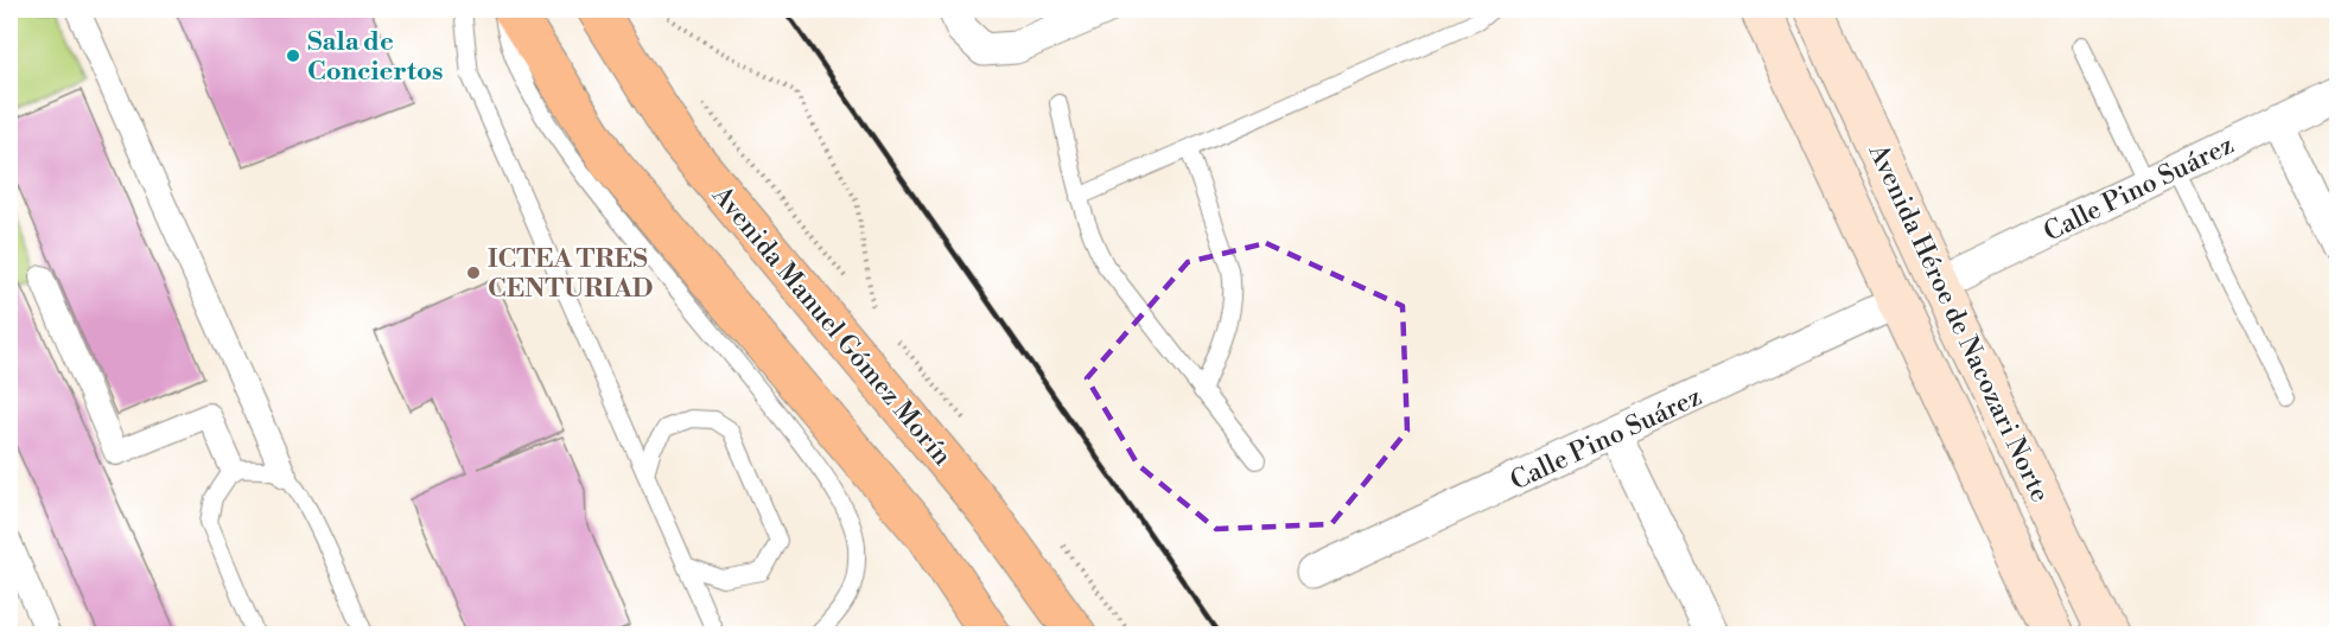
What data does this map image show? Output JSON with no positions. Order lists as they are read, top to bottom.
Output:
{
  "streets": {
    "main road": ["Avenida Héroe de Nacozari Norte", "Avenida Manuel Gómez Morín"],
    "street": ["Calle Pino Suárez"]
  },
  "crossings": [
    ["Calle Pino Suárez", "Avenida Héroe de Nacozari Norte"]
  ],
  "places": ["Sala de Conciertos", "ICTEA TRES CENTURIAD"]
}
